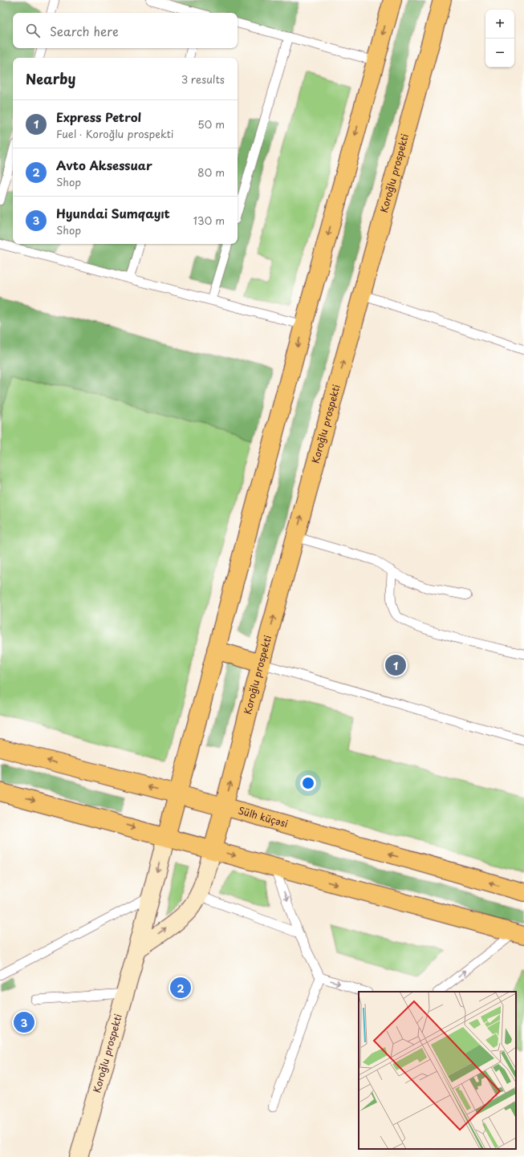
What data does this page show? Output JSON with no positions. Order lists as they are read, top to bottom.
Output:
{
  "streets": {
    "main road": ["Koroğlu prospekti", "Sülh küçəsi"]
  },
  "crossings": [
    ["Koroğlu prospekti", "Sülh küçəsi"]
  ],
  "page": {
    "map_buttons": ["+", "−"],
    "search": "Search here",
    "heading": ["Nearby", "3 results"],
    "list": [
      {
        "mark": "1",
        "name": "Express Petrol",
        "note": "Fuel · Koroğlu prospekti",
        "value": "50 m"
      },
      {
        "mark": "2",
        "name": "Avto Aksessuar",
        "note": "Shop",
        "value": "80 m"
      },
      {
        "mark": "3",
        "name": "Hyundai Sumqayıt",
        "note": "Shop",
        "value": "130 m"
      }
    ],
    "pins": ["1", "2", "3"]
  }
}
